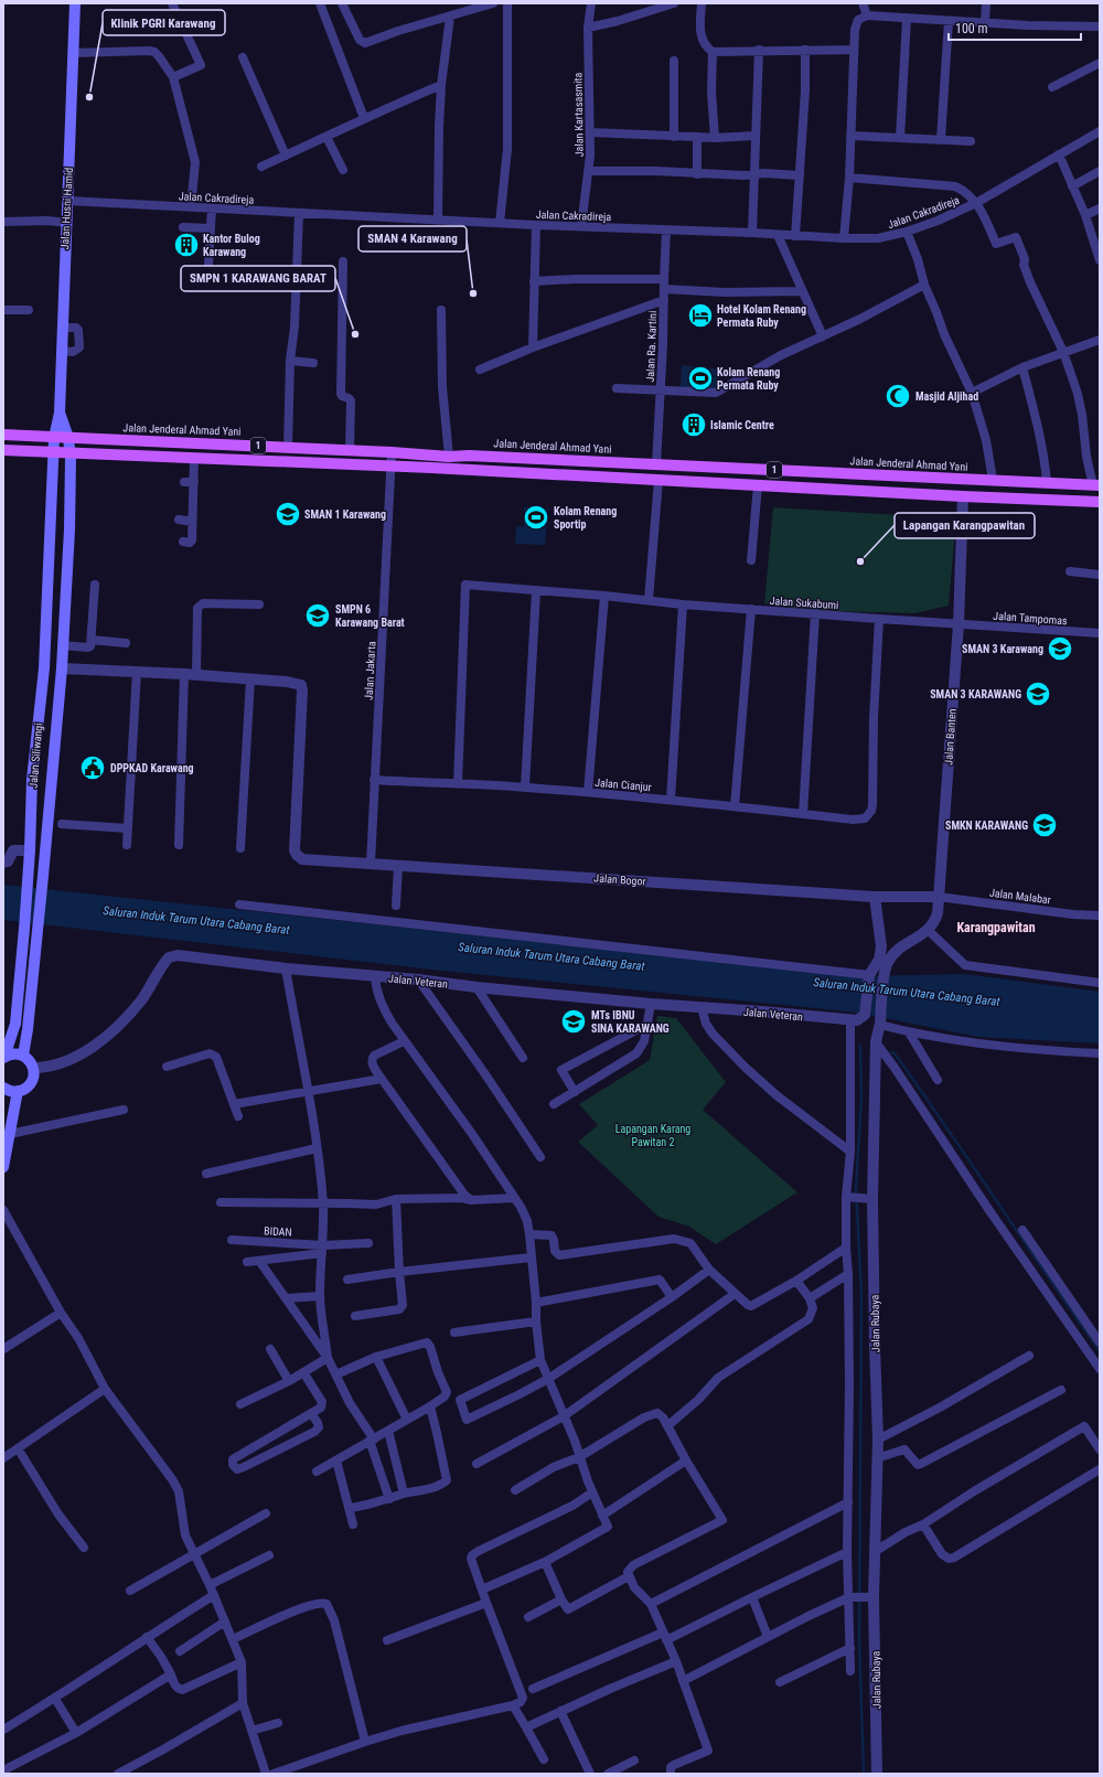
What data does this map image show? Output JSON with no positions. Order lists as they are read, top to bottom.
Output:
{
  "streets": {
    "main road": [
      "Jalan Husni Hamid",
      "Jalan Jenderal Ahmad Yani",
      "1",
      "Jalan Siliwangi"
    ],
    "street": [
      "Jalan Kartasasmita",
      "Jalan Cakradireja",
      "Jalan Ra. Kartini",
      "Jalan Sukabumi",
      "Jalan Tampomas",
      "Jalan Jakarta",
      "Jalan Banten",
      "Jalan Cianjur",
      "Jalan Bogor",
      "Jalan Malabar",
      "Jalan Veteran",
      "BIDAN",
      "Jalan Rubaya"
    ]
  },
  "crossings": [
    ["Jalan Kartasasmita", "Jalan Cakradireja"],
    ["Jalan Cakradireja", "Jalan Husni Hamid"],
    ["Jalan Cakradireja", "Jalan Ra. Kartini"],
    ["Jalan Husni Hamid", "Jalan Jenderal Ahmad Yani"],
    ["Jalan Husni Hamid", "1"],
    ["Jalan Husni Hamid", "Jalan Siliwangi"],
    ["Jalan Ra. Kartini", "Jalan Jenderal Ahmad Yani"],
    ["Jalan Jenderal Ahmad Yani", "Jalan Jakarta"],
    ["1", "Jalan Jakarta"],
    ["1", "Jalan Banten"],
    ["1", "Jalan Siliwangi"],
    ["Jalan Sukabumi", "Jalan Tampomas"],
    ["Jalan Sukabumi", "Jalan Banten"],
    ["Jalan Sukabumi", "Jalan Cianjur"],
    ["Jalan Tampomas", "Jalan Banten"],
    ["Jalan Jakarta", "Jalan Cianjur"],
    ["Jalan Jakarta", "Jalan Bogor"],
    ["Jalan Banten", "Jalan Bogor"],
    ["Jalan Banten", "Jalan Malabar"],
    ["Jalan Banten", "Jalan Rubaya"],
    ["Jalan Bogor", "Jalan Malabar"],
    ["Jalan Bogor", "Jalan Rubaya"],
    ["Jalan Malabar", "Jalan Rubaya"]
  ],
  "districts": ["Karangpawitan"],
  "water": ["Saluran Induk Tarum Utara Cabang Barat"],
  "parks": ["Lapangan Karang Pawitan 2"],
  "places": {
    "other": [
      "Klinik PGRI Karawang",
      "SMAN 4 Karawang",
      "SMPN 1 KARAWANG BARAT",
      "Lapangan Karangpawitan"
    ],
    "building": ["Kantor Bulog Karawang", "Islamic Centre"],
    "hotel": ["Hotel Kolam Renang Permata Ruby"],
    "sports": ["Kolam Renang Permata Ruby", "Kolam Renang Sportip"],
    "mosque": ["Masjid Aljihad"],
    "school or university": [
      "SMAN 1 Karawang",
      "SMPN 6 Karawang Barat",
      "SMAN 3 Karawang",
      "SMAN 3 KARAWANG",
      "SMKN KARAWANG",
      "MTs IBNU SINA KARAWANG"
    ],
    "public building": ["DPPKAD Karawang"]
  },
  "scale_bar": "100 m"
}
